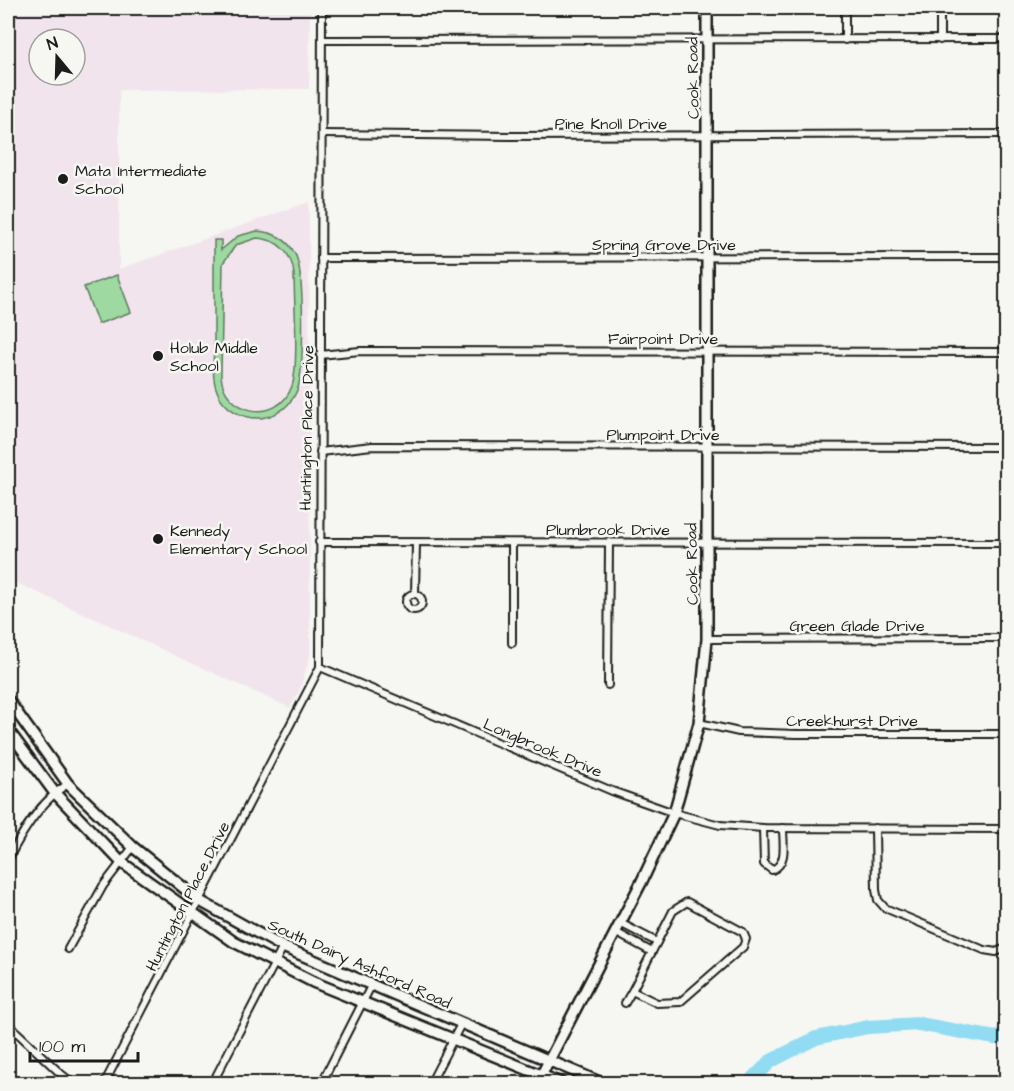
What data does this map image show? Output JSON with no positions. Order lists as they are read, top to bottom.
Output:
{
  "streets": {
    "main road": ["Cook Road", "South Dairy Ashford Road"],
    "street": [
      "Pine Knoll Drive",
      "Spring Grove Drive",
      "Fairpoint Drive",
      "Huntington Place Drive",
      "Plumpoint Drive",
      "Plumbrook Drive",
      "Green Glade Drive",
      "Creekhurst Drive",
      "Longbrook Drive"
    ]
  },
  "crossings": [
    ["Cook Road", "Pine Knoll Drive"],
    ["Cook Road", "Spring Grove Drive"],
    ["Cook Road", "Fairpoint Drive"],
    ["Cook Road", "Plumpoint Drive"],
    ["Cook Road", "Plumbrook Drive"],
    ["Cook Road", "Green Glade Drive"],
    ["Cook Road", "Creekhurst Drive"],
    ["Cook Road", "Longbrook Drive"],
    ["Cook Road", "South Dairy Ashford Road"],
    ["Pine Knoll Drive", "Huntington Place Drive"],
    ["Spring Grove Drive", "Huntington Place Drive"],
    ["Fairpoint Drive", "Huntington Place Drive"],
    ["Huntington Place Drive", "Plumpoint Drive"],
    ["Huntington Place Drive", "Plumbrook Drive"],
    ["Huntington Place Drive", "Longbrook Drive"],
    ["Huntington Place Drive", "South Dairy Ashford Road"]
  ],
  "places": ["Mata Intermediate School", "Holub Middle School", "Kennedy Elementary School"],
  "scale_bar": "100 m",
  "north": "top"
}
